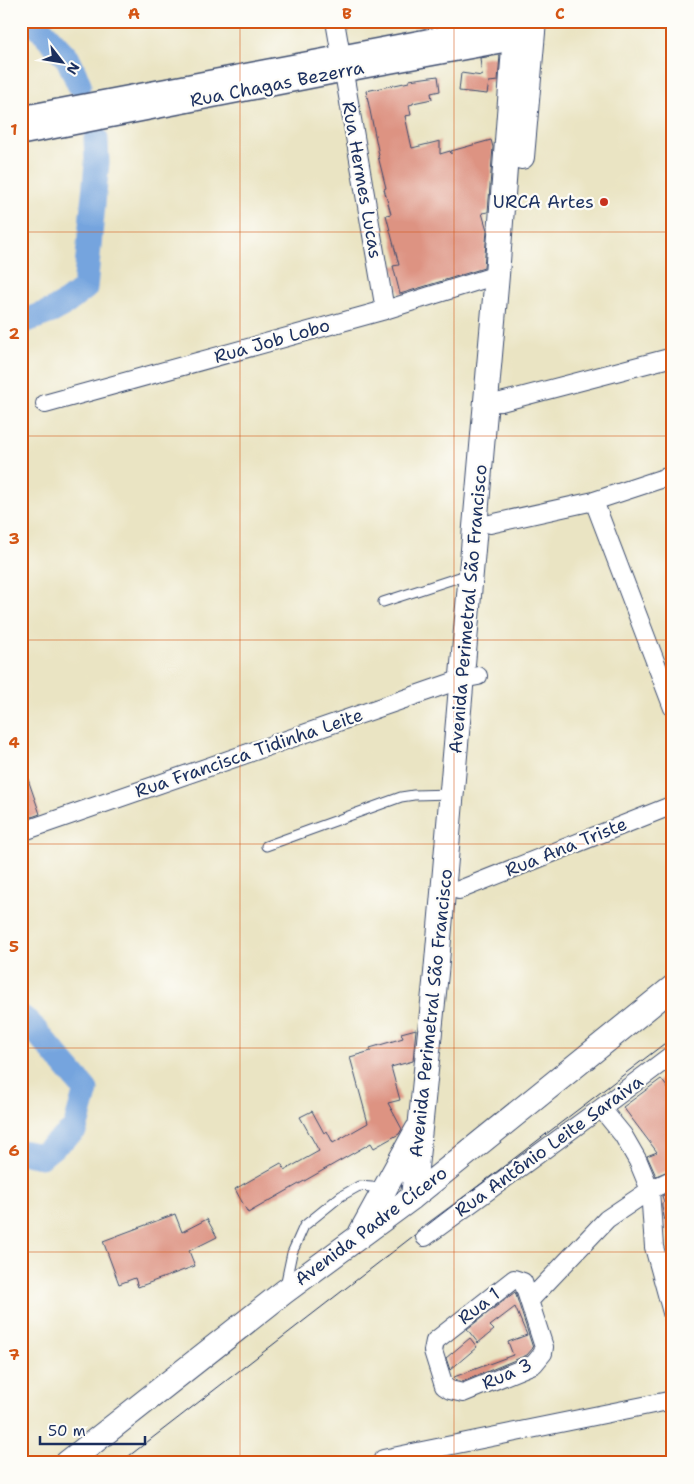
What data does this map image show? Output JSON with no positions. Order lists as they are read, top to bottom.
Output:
{
  "streets": {
    "main road": ["Avenida Perimetral São Francisco", "Avenida Padre Cícero"],
    "street": [
      "Rua Chagas Bezerra",
      "Rua Hermes Lucas",
      "Rua Job Lobo",
      "Rua Francisca Tidinha Leite",
      "Rua Ana Triste",
      "Rua Antônio Leite Saraiva",
      "Rua 1",
      "Rua 3"
    ]
  },
  "crossings": [
    ["Rua Chagas Bezerra", "Rua Hermes Lucas"],
    ["Rua Chagas Bezerra", "Avenida Perimetral São Francisco"],
    ["Rua Hermes Lucas", "Rua Job Lobo"],
    ["Rua Job Lobo", "Avenida Perimetral São Francisco"],
    ["Avenida Perimetral São Francisco", "Rua Francisca Tidinha Leite"],
    ["Avenida Perimetral São Francisco", "Rua Ana Triste"],
    ["Avenida Perimetral São Francisco", "Avenida Padre Cícero"],
    ["Rua 1", "Rua 3"]
  ],
  "places": ["URCA Artes"],
  "scale_bar": "50 m",
  "north": "bottom right",
  "grid": {
    "columns": ["A", "B", "C"],
    "rows": [
      "1",
      "2",
      "3",
      "4",
      "5",
      "6",
      "7"
    ]
  }
}
